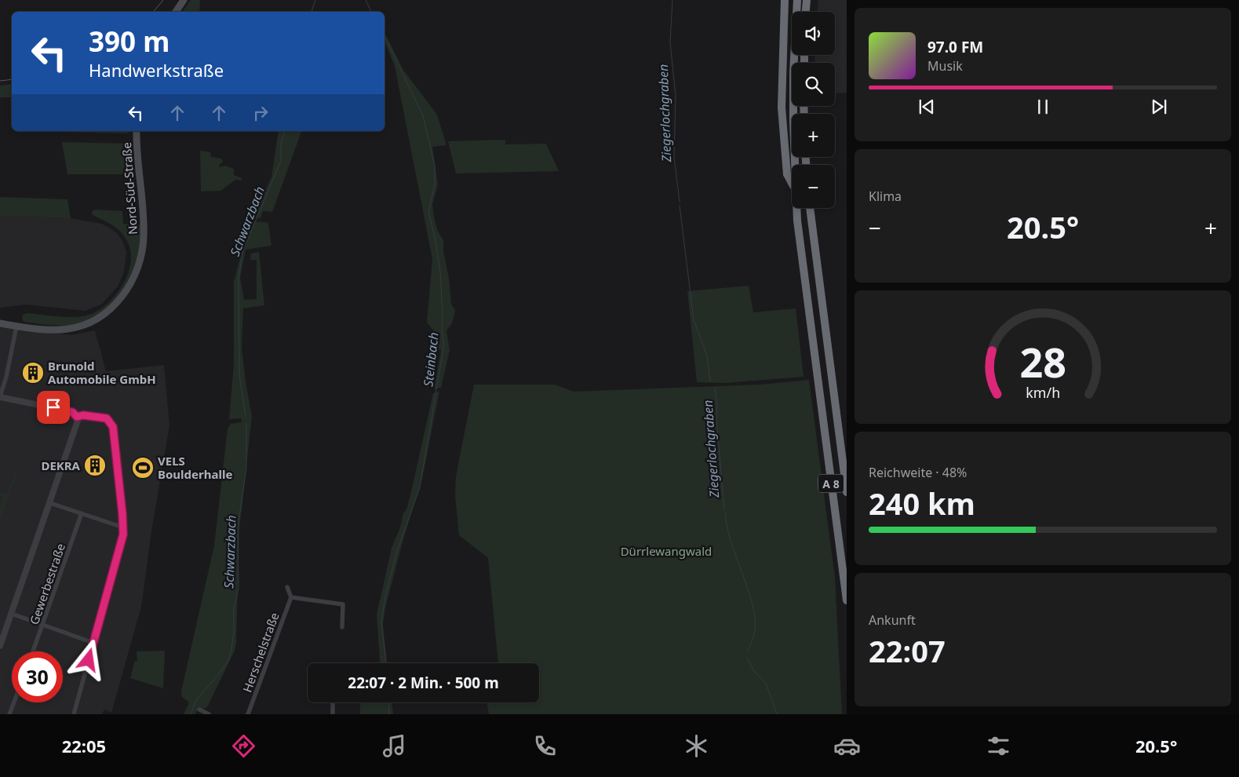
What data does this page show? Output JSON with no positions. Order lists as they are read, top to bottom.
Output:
{
  "streets": {
    "highway": ["A 8"],
    "main road": ["Nord-Süd-Straße"],
    "street": ["Gewerbestraße", "Herschelstraße"]
  },
  "water": ["Ziegerlochgraben", "Schwarzbach", "Steinbach"],
  "parks": ["Dürrlewangwald"],
  "places": {
    "building": ["Brunold Automobile GmbH", "DEKRA"],
    "sports": ["VELS Boulderhalle"]
  },
  "page": {
    "map_buttons": ["+", "−"],
    "turn": ["390 m", "Handwerkstraße"],
    "song": ["97.0 FM", "Musik"],
    "tile": [
      "Klima",
      ["Reichweite · 48%", "240 km"],
      ["Ankunft", "22:07"]
    ],
    "heat": ["−", "20.5°", "+"],
    "limit": "30",
    "trip": "22:07 · 2 Min. · 500 m",
    "tabs": ["22:05", "20.5°"],
    "gauge": ["28", "km/h"]
  }
}
